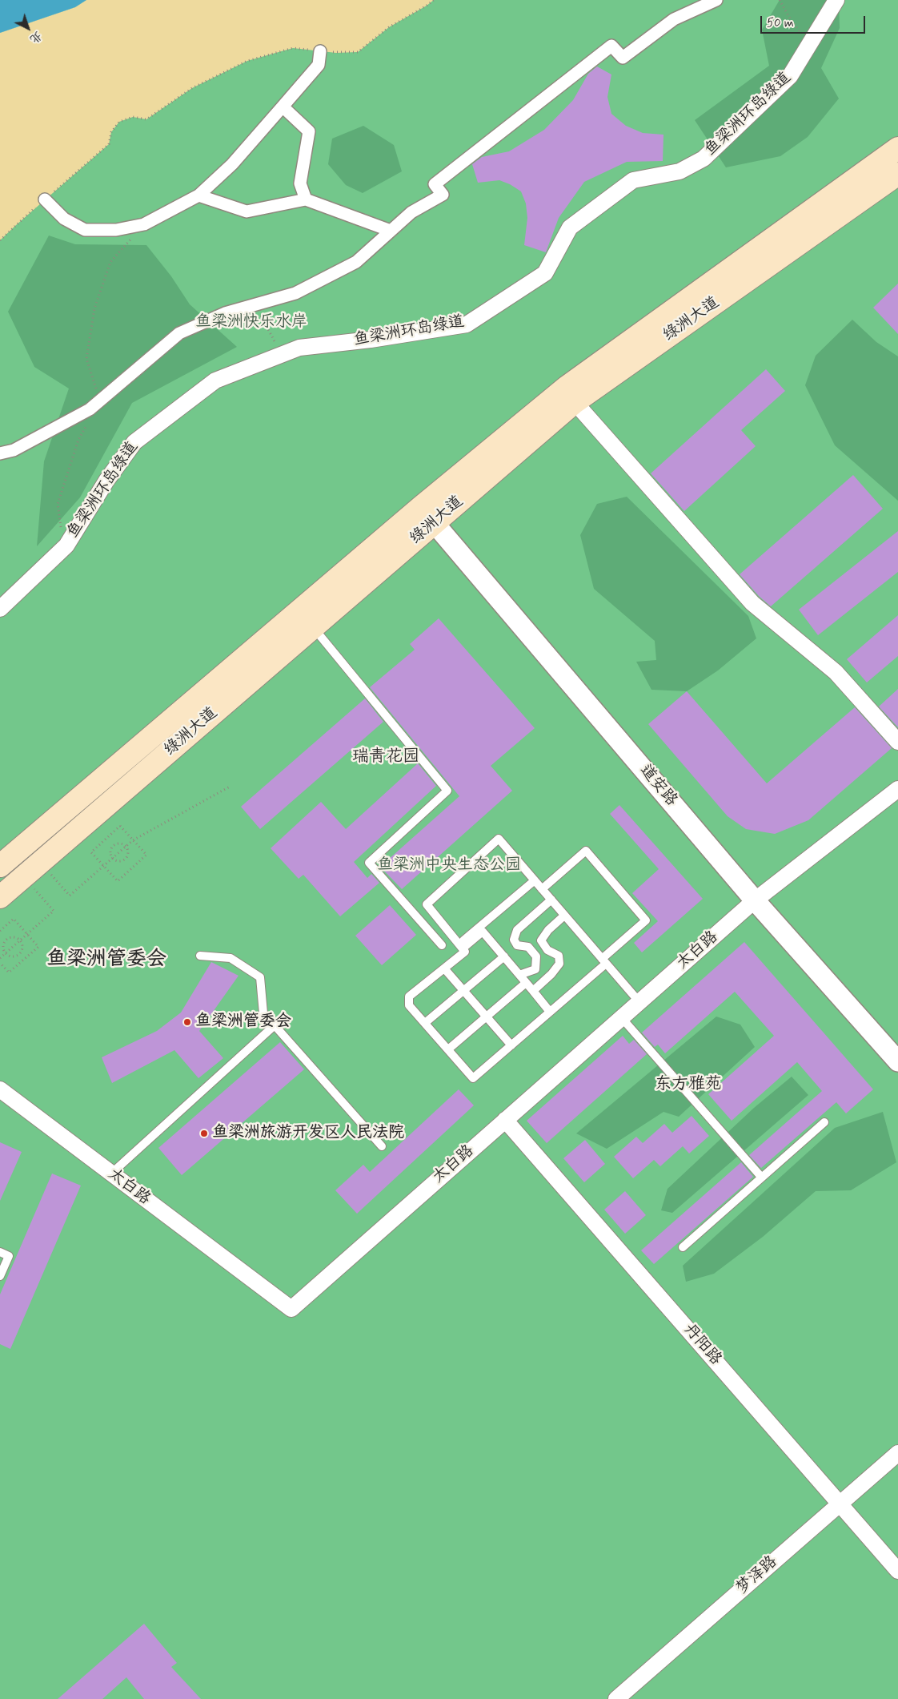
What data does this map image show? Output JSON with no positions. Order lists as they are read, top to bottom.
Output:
{
  "streets": {
    "main road": ["绿洲大道"],
    "street": [
      "鱼梁洲环岛绿道",
      "道安路",
      "太白路",
      "丹阳路",
      "梦泽路"
    ]
  },
  "crossings": [
    ["绿洲大道", "道安路"],
    ["道安路", "太白路"],
    ["太白路", "丹阳路"],
    ["丹阳路", "梦泽路"]
  ],
  "districts": ["瑞青花园", "鱼梁洲管委会", "东方雅苑"],
  "parks": ["鱼梁洲快乐水岸", "鱼梁洲中央生态公园"],
  "places": ["鱼梁洲管委会", "鱼梁洲旅游开发区人民法院"],
  "scale_bar": "50 m",
  "north": "bottom right"
}
